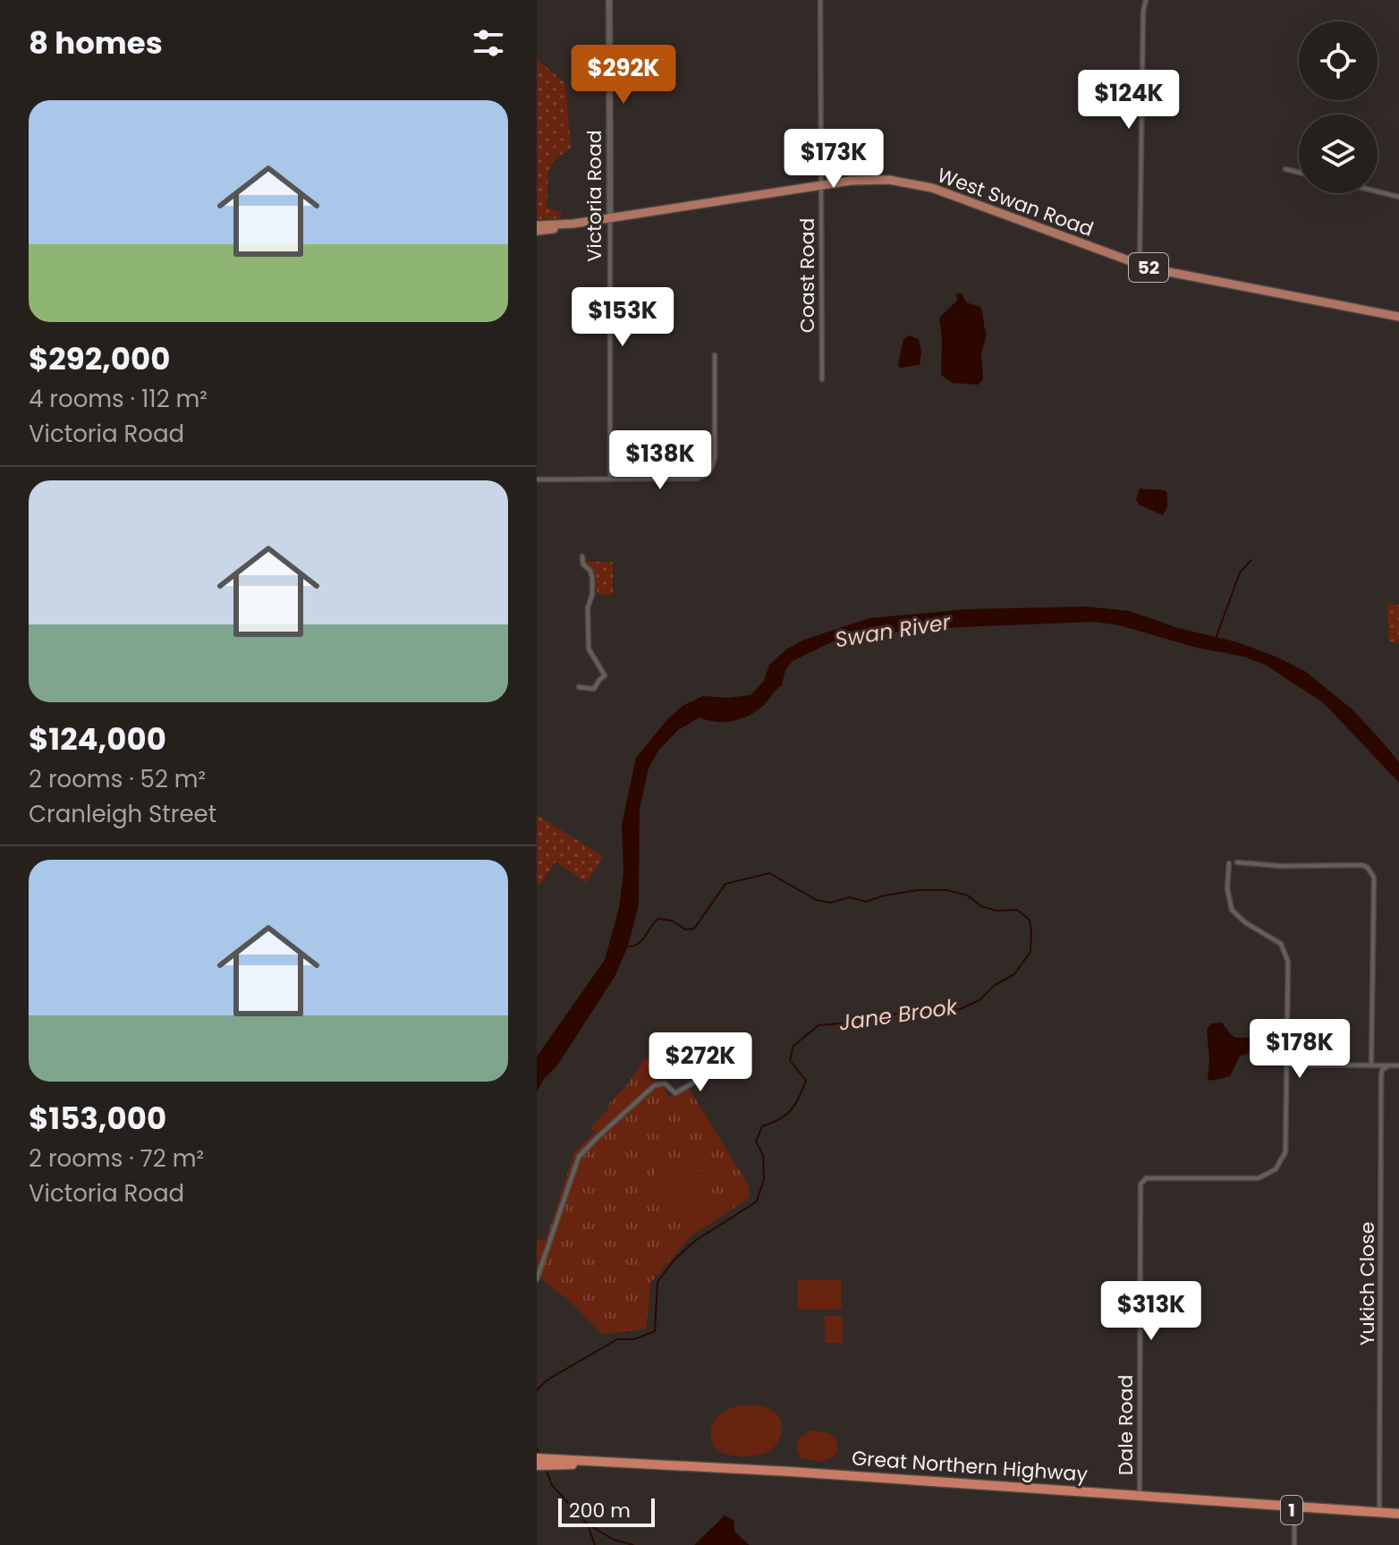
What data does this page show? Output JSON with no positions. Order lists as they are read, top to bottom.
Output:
{
  "streets": {
    "highway": ["Great Northern Highway", "1"],
    "main road": ["West Swan Road", "52"],
    "street": [
      "Victoria Road",
      "Coast Road",
      "Yukich Close",
      "Dale Road"
    ]
  },
  "crossings": [
    ["Victoria Road", "West Swan Road"],
    ["West Swan Road", "Coast Road"],
    ["Yukich Close", "Great Northern Highway"],
    ["Dale Road", "Great Northern Highway"]
  ],
  "water": ["Swan River", "Jane Brook"],
  "scale_bar": "200 m",
  "page": {
    "heading": "8 homes",
    "price": [
      "$292K",
      "$124K",
      "$173K",
      "$153K",
      "$138K",
      "$178K",
      "$272K",
      "$313K"
    ],
    "list": [
      {
        "name": "$292,000",
        "note": "4 rooms · 112 m² · Victoria Road"
      },
      {
        "name": "$124,000",
        "note": "2 rooms · 52 m² · Cranleigh Street"
      },
      {
        "name": "$153,000",
        "note": "2 rooms · 72 m² · Victoria Road"
      }
    ],
    "scale": "200 m"
  }
}
